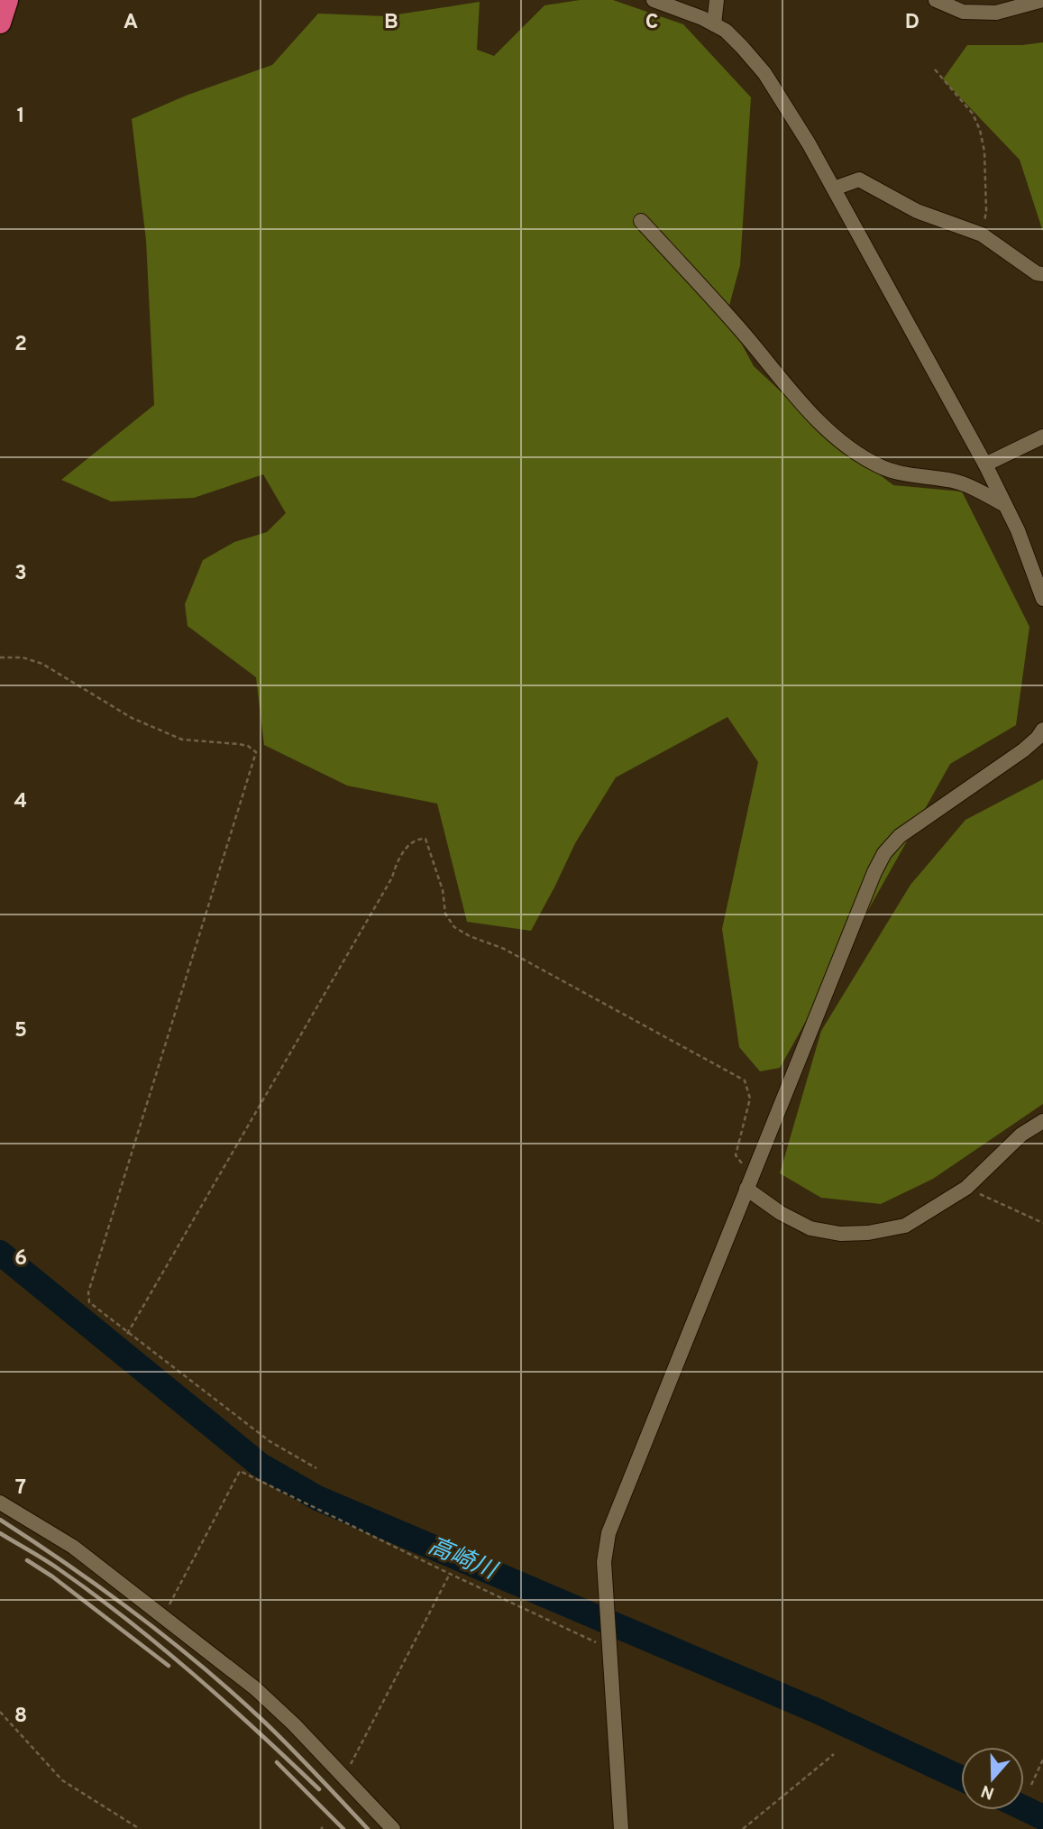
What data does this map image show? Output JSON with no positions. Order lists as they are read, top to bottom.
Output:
{
  "water": ["高崎川"],
  "north": "bottom",
  "grid": {
    "columns": [
      "A",
      "B",
      "C",
      "D"
    ],
    "rows": [
      "1",
      "2",
      "3",
      "4",
      "5",
      "6",
      "7",
      "8"
    ]
  }
}
